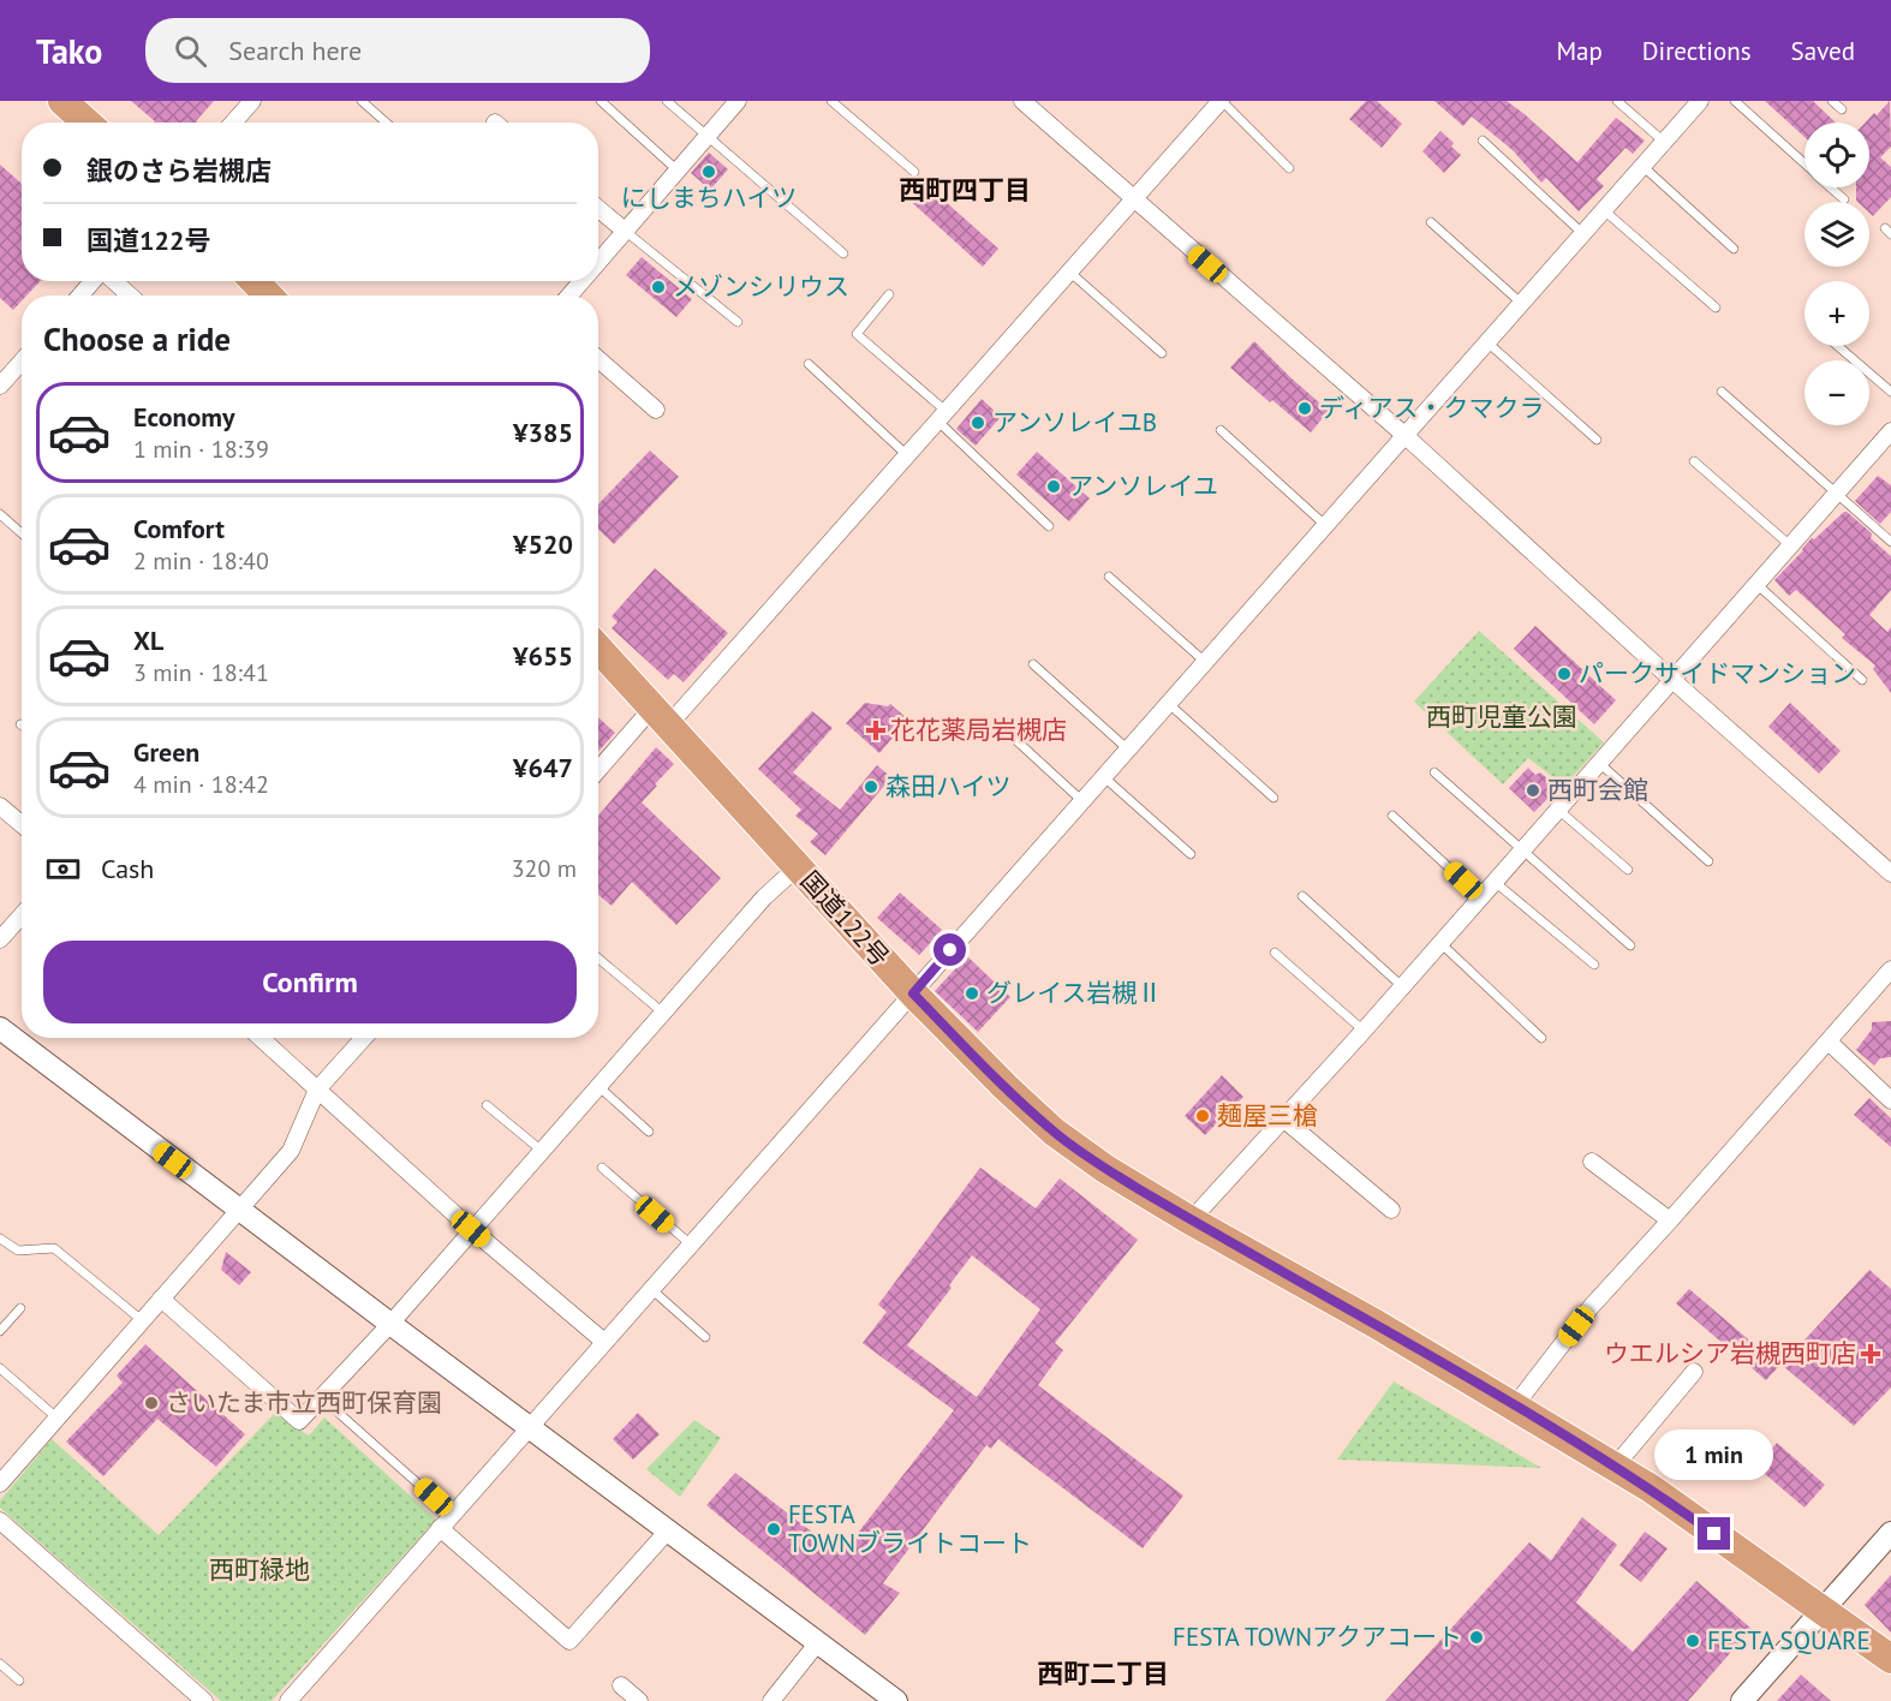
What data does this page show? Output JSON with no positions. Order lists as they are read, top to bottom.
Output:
{
  "streets": {
    "highway": ["国道122号"]
  },
  "districts": ["西町四丁目", "西町二丁目"],
  "parks": ["西町児童公園", "西町緑地"],
  "places": {
    "other": [
      "にしまちハイツ",
      "メゾンシリウス",
      "ディアス・クマクラ",
      "アンソレイユB",
      "アンソレイユ",
      "パークサイドマンション",
      "森田ハイツ",
      "西町会館",
      "グレイス岩槻Ⅱ",
      "麺屋三槍",
      "さいたま市立西町保育園",
      "FESTA TOWNブライトコート",
      "FESTA TOWNアクアコート",
      "FESTA SQUARE"
    ],
    "health": ["花花薬局岩槻店", "ウエルシア岩槻西町店"]
  },
  "page": {
    "header": "Tako",
    "search": "Search here",
    "nav": ["Map", "Directions", "Saved"],
    "map_buttons": ["+", "−"],
    "banner": ["銀のさら岩槻店", "国道122号"],
    "heading": "Choose a ride",
    "list": [
      {
        "name": "Economy",
        "note": "1 min · 18:39",
        "value": "¥385"
      },
      {
        "name": "Comfort",
        "note": "2 min · 18:40",
        "value": "¥520"
      },
      {
        "name": "XL",
        "note": "3 min · 18:41",
        "value": "¥655"
      },
      {
        "name": "Green",
        "note": "4 min · 18:42",
        "value": "¥647"
      }
    ],
    "pay": ["Cash", "320 m"],
    "buttons": "Confirm",
    "bubble": "1 min"
  }
}
